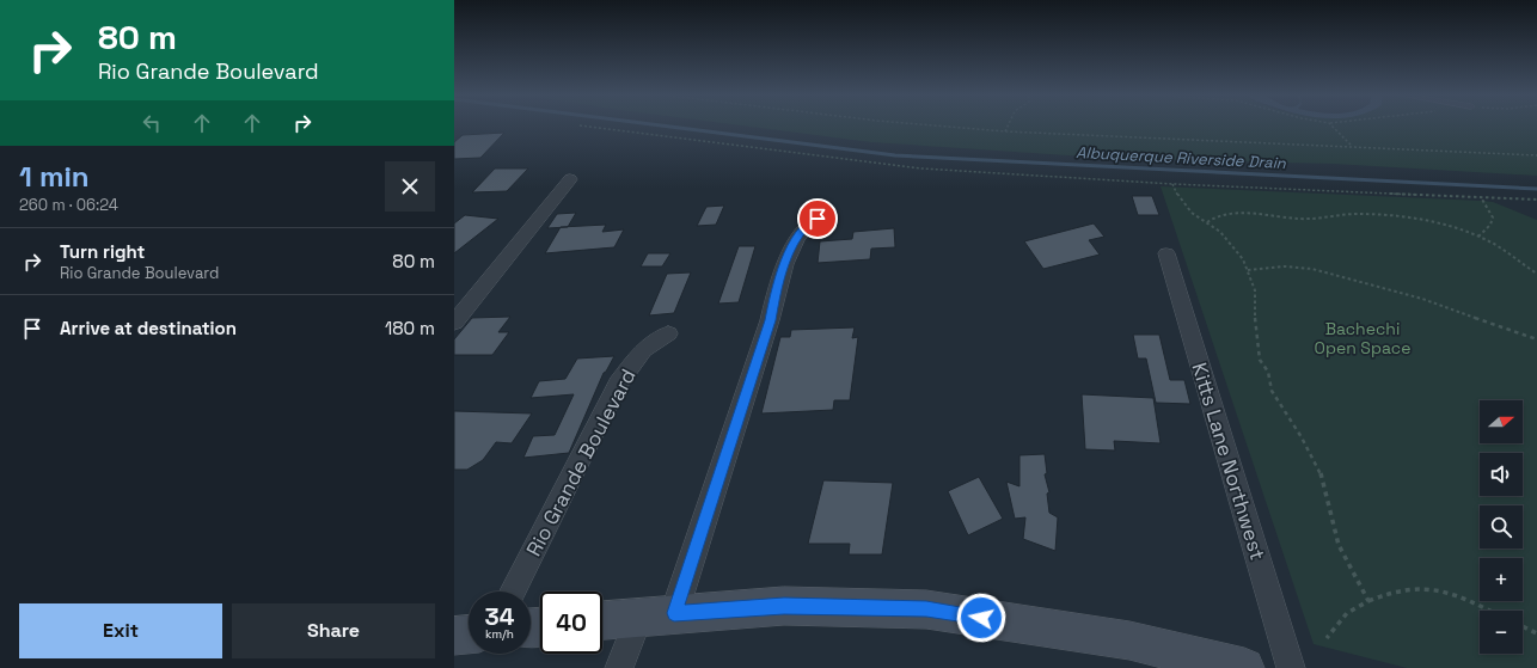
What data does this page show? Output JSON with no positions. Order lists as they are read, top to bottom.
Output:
{
  "streets": {
    "street": ["Kitts Lane Northwest", "Rio Grande Boulevard"]
  },
  "water": ["Albuquerque Riverside Drain"],
  "parks": ["Bachechi Open Space"],
  "north": "right",
  "page": {
    "turn": ["80 m", "Rio Grande Boulevard"],
    "heading": ["1 min", "260 m · 06:24"],
    "list": [
      {
        "name": "Turn right",
        "note": "Rio Grande Boulevard",
        "value": "80 m"
      },
      {
        "name": "Arrive at destination",
        "value": "180 m"
      }
    ],
    "map_buttons": ["+", "−"],
    "speed": "34 km/h",
    "limit": "40",
    "buttons": ["Exit", "Share"]
  }
}
